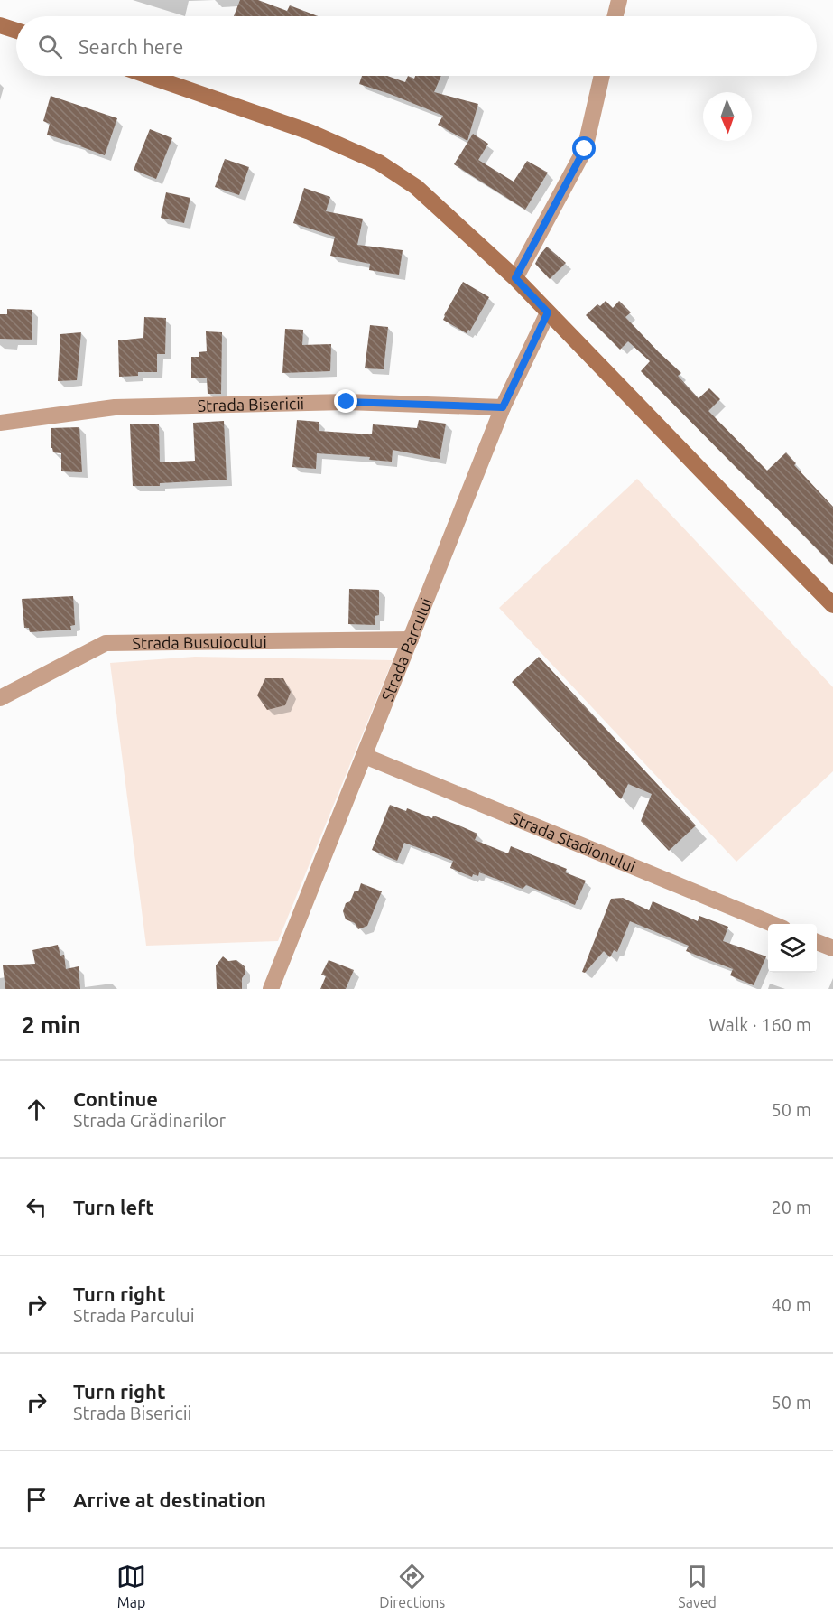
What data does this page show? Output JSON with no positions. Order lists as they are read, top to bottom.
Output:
{
  "streets": {
    "street": [
      "Strada Bisericii",
      "Strada Busuiocului",
      "Strada Parcului",
      "Strada Stadionului"
    ]
  },
  "crossings": [
    ["Strada Bisericii", "Strada Parcului"],
    ["Strada Busuiocului", "Strada Parcului"],
    ["Strada Parcului", "Strada Stadionului"]
  ],
  "north": "bottom",
  "page": {
    "search": "Search here",
    "heading": ["2 min", "Walk · 160 m"],
    "list": [
      ["Continue", "Strada Grădinarilor", "50 m"],
      ["Turn left", "20 m"],
      ["Turn right", "Strada Parcului", "40 m"],
      ["Turn right", "Strada Bisericii", "50 m"],
      "Arrive at destination"
    ],
    "nav": ["Map", "Directions", "Saved"]
  }
}
